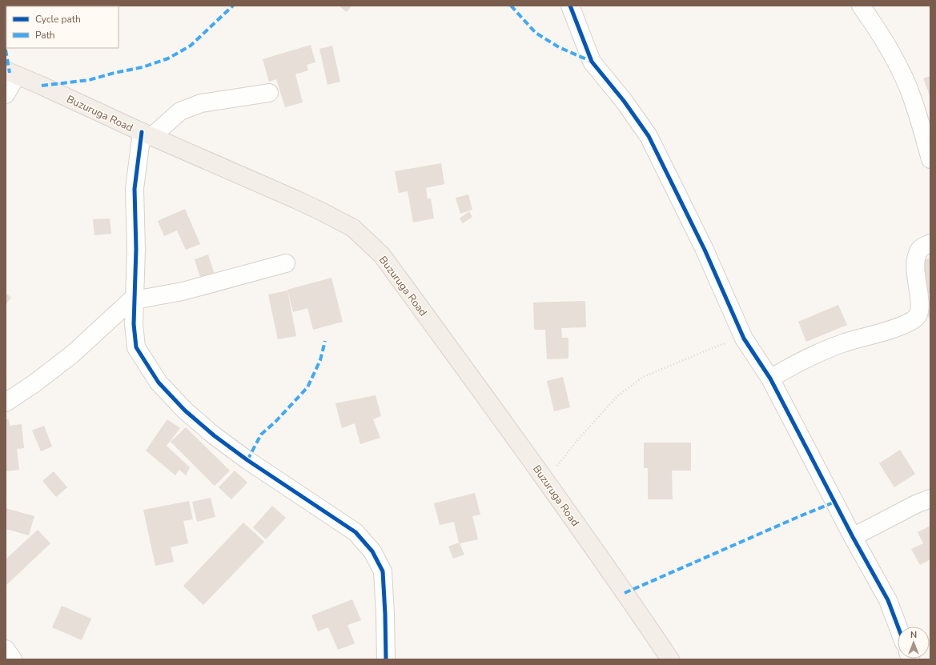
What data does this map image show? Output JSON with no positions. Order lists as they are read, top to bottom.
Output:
{
  "streets": {
    "main road": ["Buzuruga Road"]
  },
  "legend": ["Cycle path", "Path"],
  "north": "top"
}
